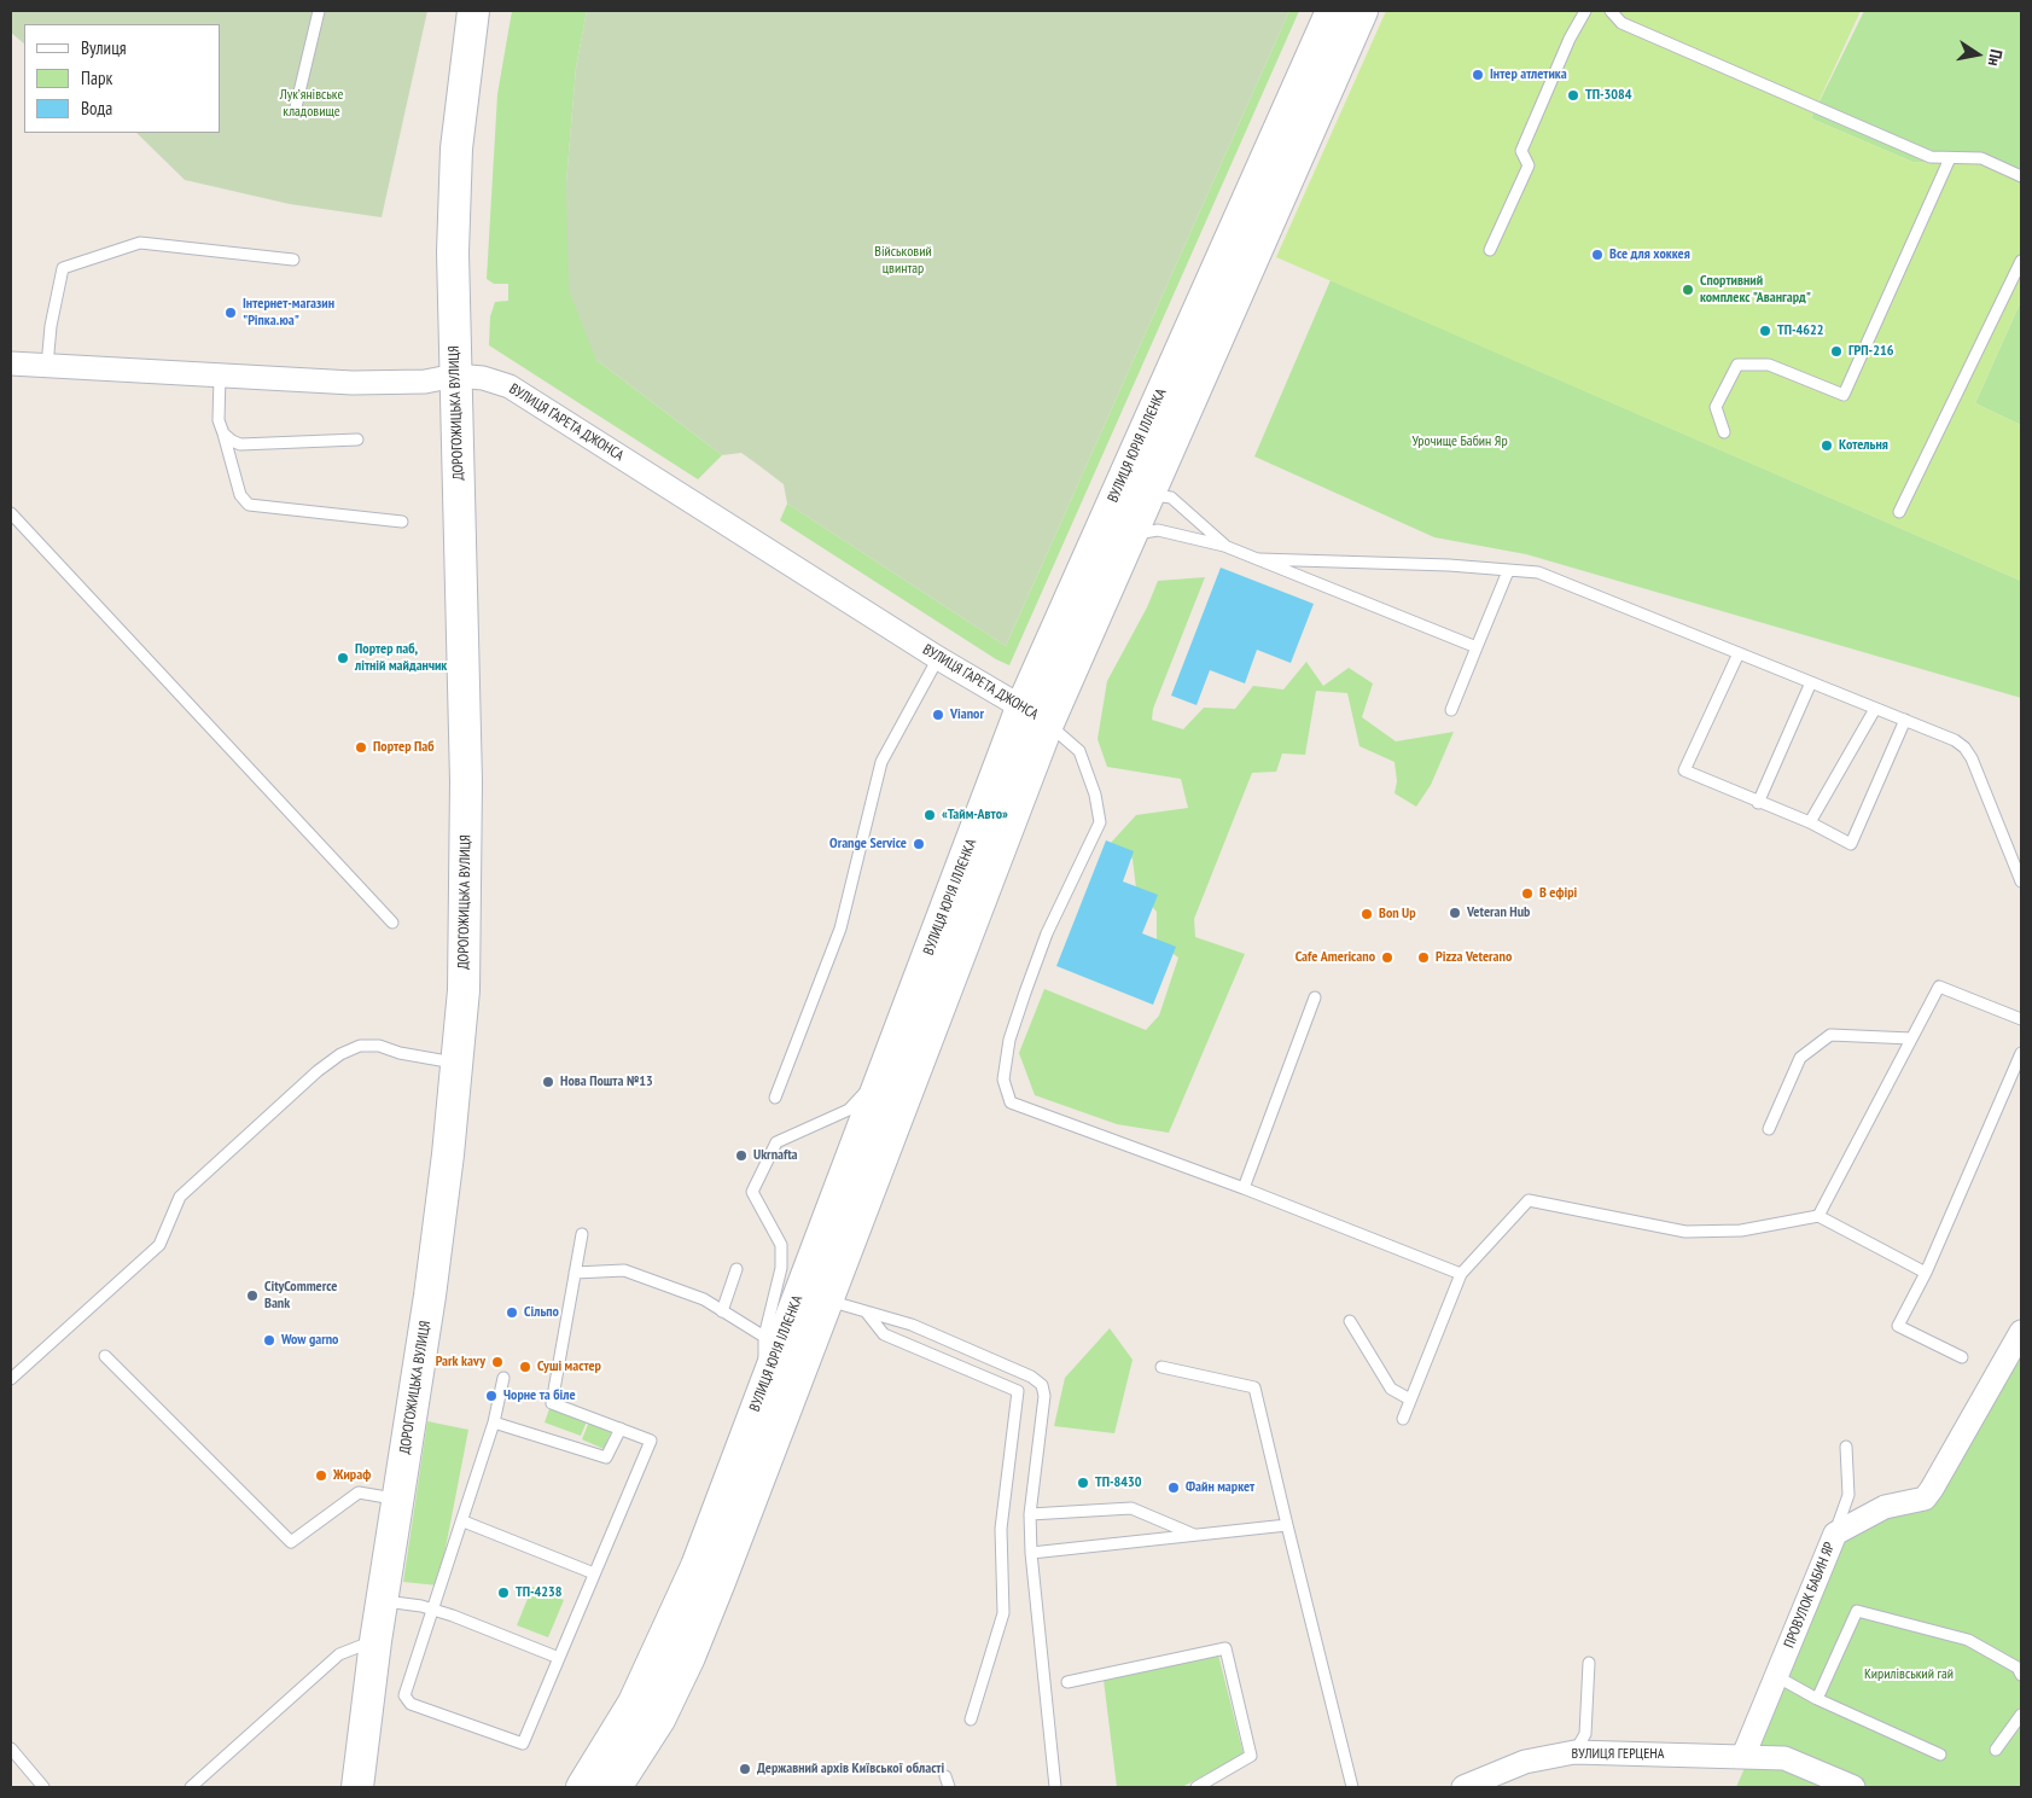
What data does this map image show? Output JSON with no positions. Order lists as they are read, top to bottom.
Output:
{
  "streets": {
    "main road": ["ДОРОГОЖИЦЬКА ВУЛИЦЯ", "ВУЛИЦЯ ЮРІЯ ІЛЛЄНКА"],
    "street": ["ВУЛИЦЯ ҐАРЕТА ДЖОНСА", "ПРОВУЛОК БАБИН ЯР", "ВУЛИЦЯ ГЕРЦЕНА"]
  },
  "crossings": [
    ["ДОРОГОЖИЦЬКА ВУЛИЦЯ", "ВУЛИЦЯ ҐАРЕТА ДЖОНСА"],
    ["ВУЛИЦЯ ҐАРЕТА ДЖОНСА", "ВУЛИЦЯ ЮРІЯ ІЛЛЄНКА"],
    ["ПРОВУЛОК БАБИН ЯР", "ВУЛИЦЯ ГЕРЦЕНА"]
  ],
  "parks": [
    "Лукʼянівське кладовище",
    "Військовий цвинтар",
    "Урочище Бабин Яр",
    "Кирилівський гай"
  ],
  "places": [
    "Інтер атлетика",
    "ТП-3084",
    "Все для хоккея",
    "Спортивний комплекс \"Авангард\"",
    "Інтернет-магазин \"Ріпка.юа\"",
    "ТП-4622",
    "ГРП-216",
    "Котельня",
    "Портер паб, літній майданчик",
    "Vianor",
    "Портер Паб",
    "«Тайм-Авто»",
    "Orange Service",
    "В ефірі",
    "Veteran Hub",
    "Bon Up",
    "Cafe Americano",
    "Pizza Veterano",
    "Нова Пошта №13",
    "Ukrnafta",
    "CityCommerce Bank",
    "Сільпо",
    "Wow garno",
    "Park kavy",
    "Суші мастер",
    "Чорне та біле",
    "Жираф",
    "ТП-8430",
    "Файн маркет",
    "ТП-4238",
    "Державний архів Київської області"
  ],
  "legend": ["Вулиця", "Парк", "Вода"],
  "north": "right"
}
